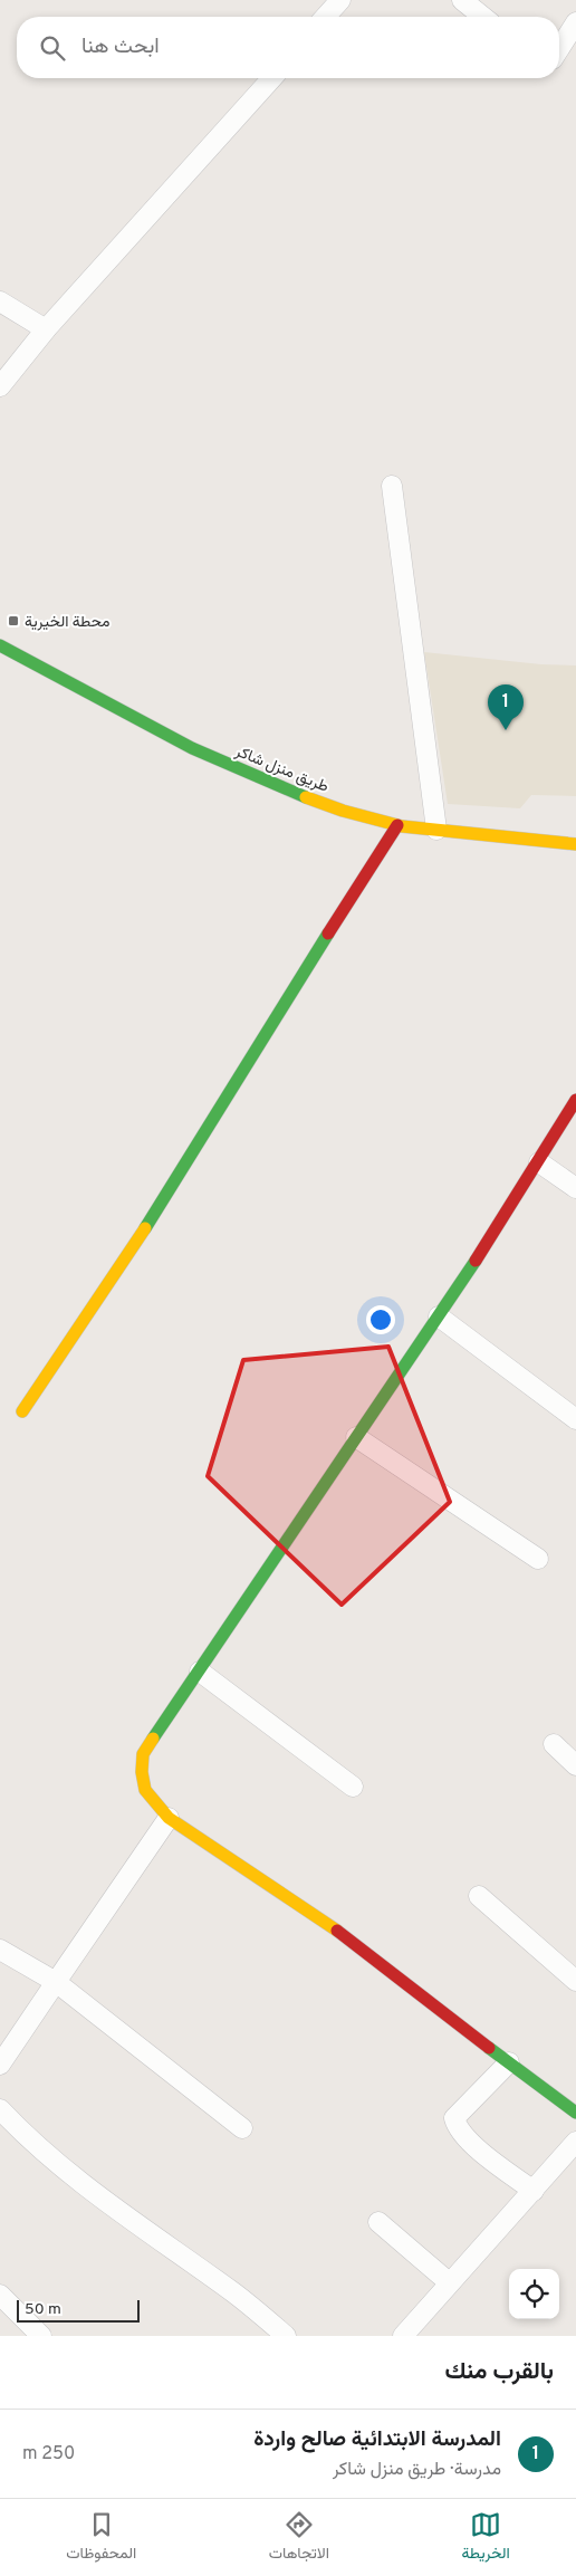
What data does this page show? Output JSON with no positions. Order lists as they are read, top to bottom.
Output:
{
  "streets": {
    "street": ["طريق منزل شاكر"]
  },
  "places": {
    "transit": ["محطة الخيرية"]
  },
  "scale_bar": "50 m",
  "page": {
    "search": "ابحث هنا",
    "pins": "1",
    "scale": "50 m",
    "heading": "بالقرب منك",
    "list": [
      {
        "mark": "1",
        "name": "المدرسة الابتدائية صالح واردة",
        "note": "مدرسة · طريق منزل شاكر",
        "value": "250 m"
      }
    ],
    "nav": ["الخريطة", "الاتجاهات", "المحفوظات"]
  }
}
